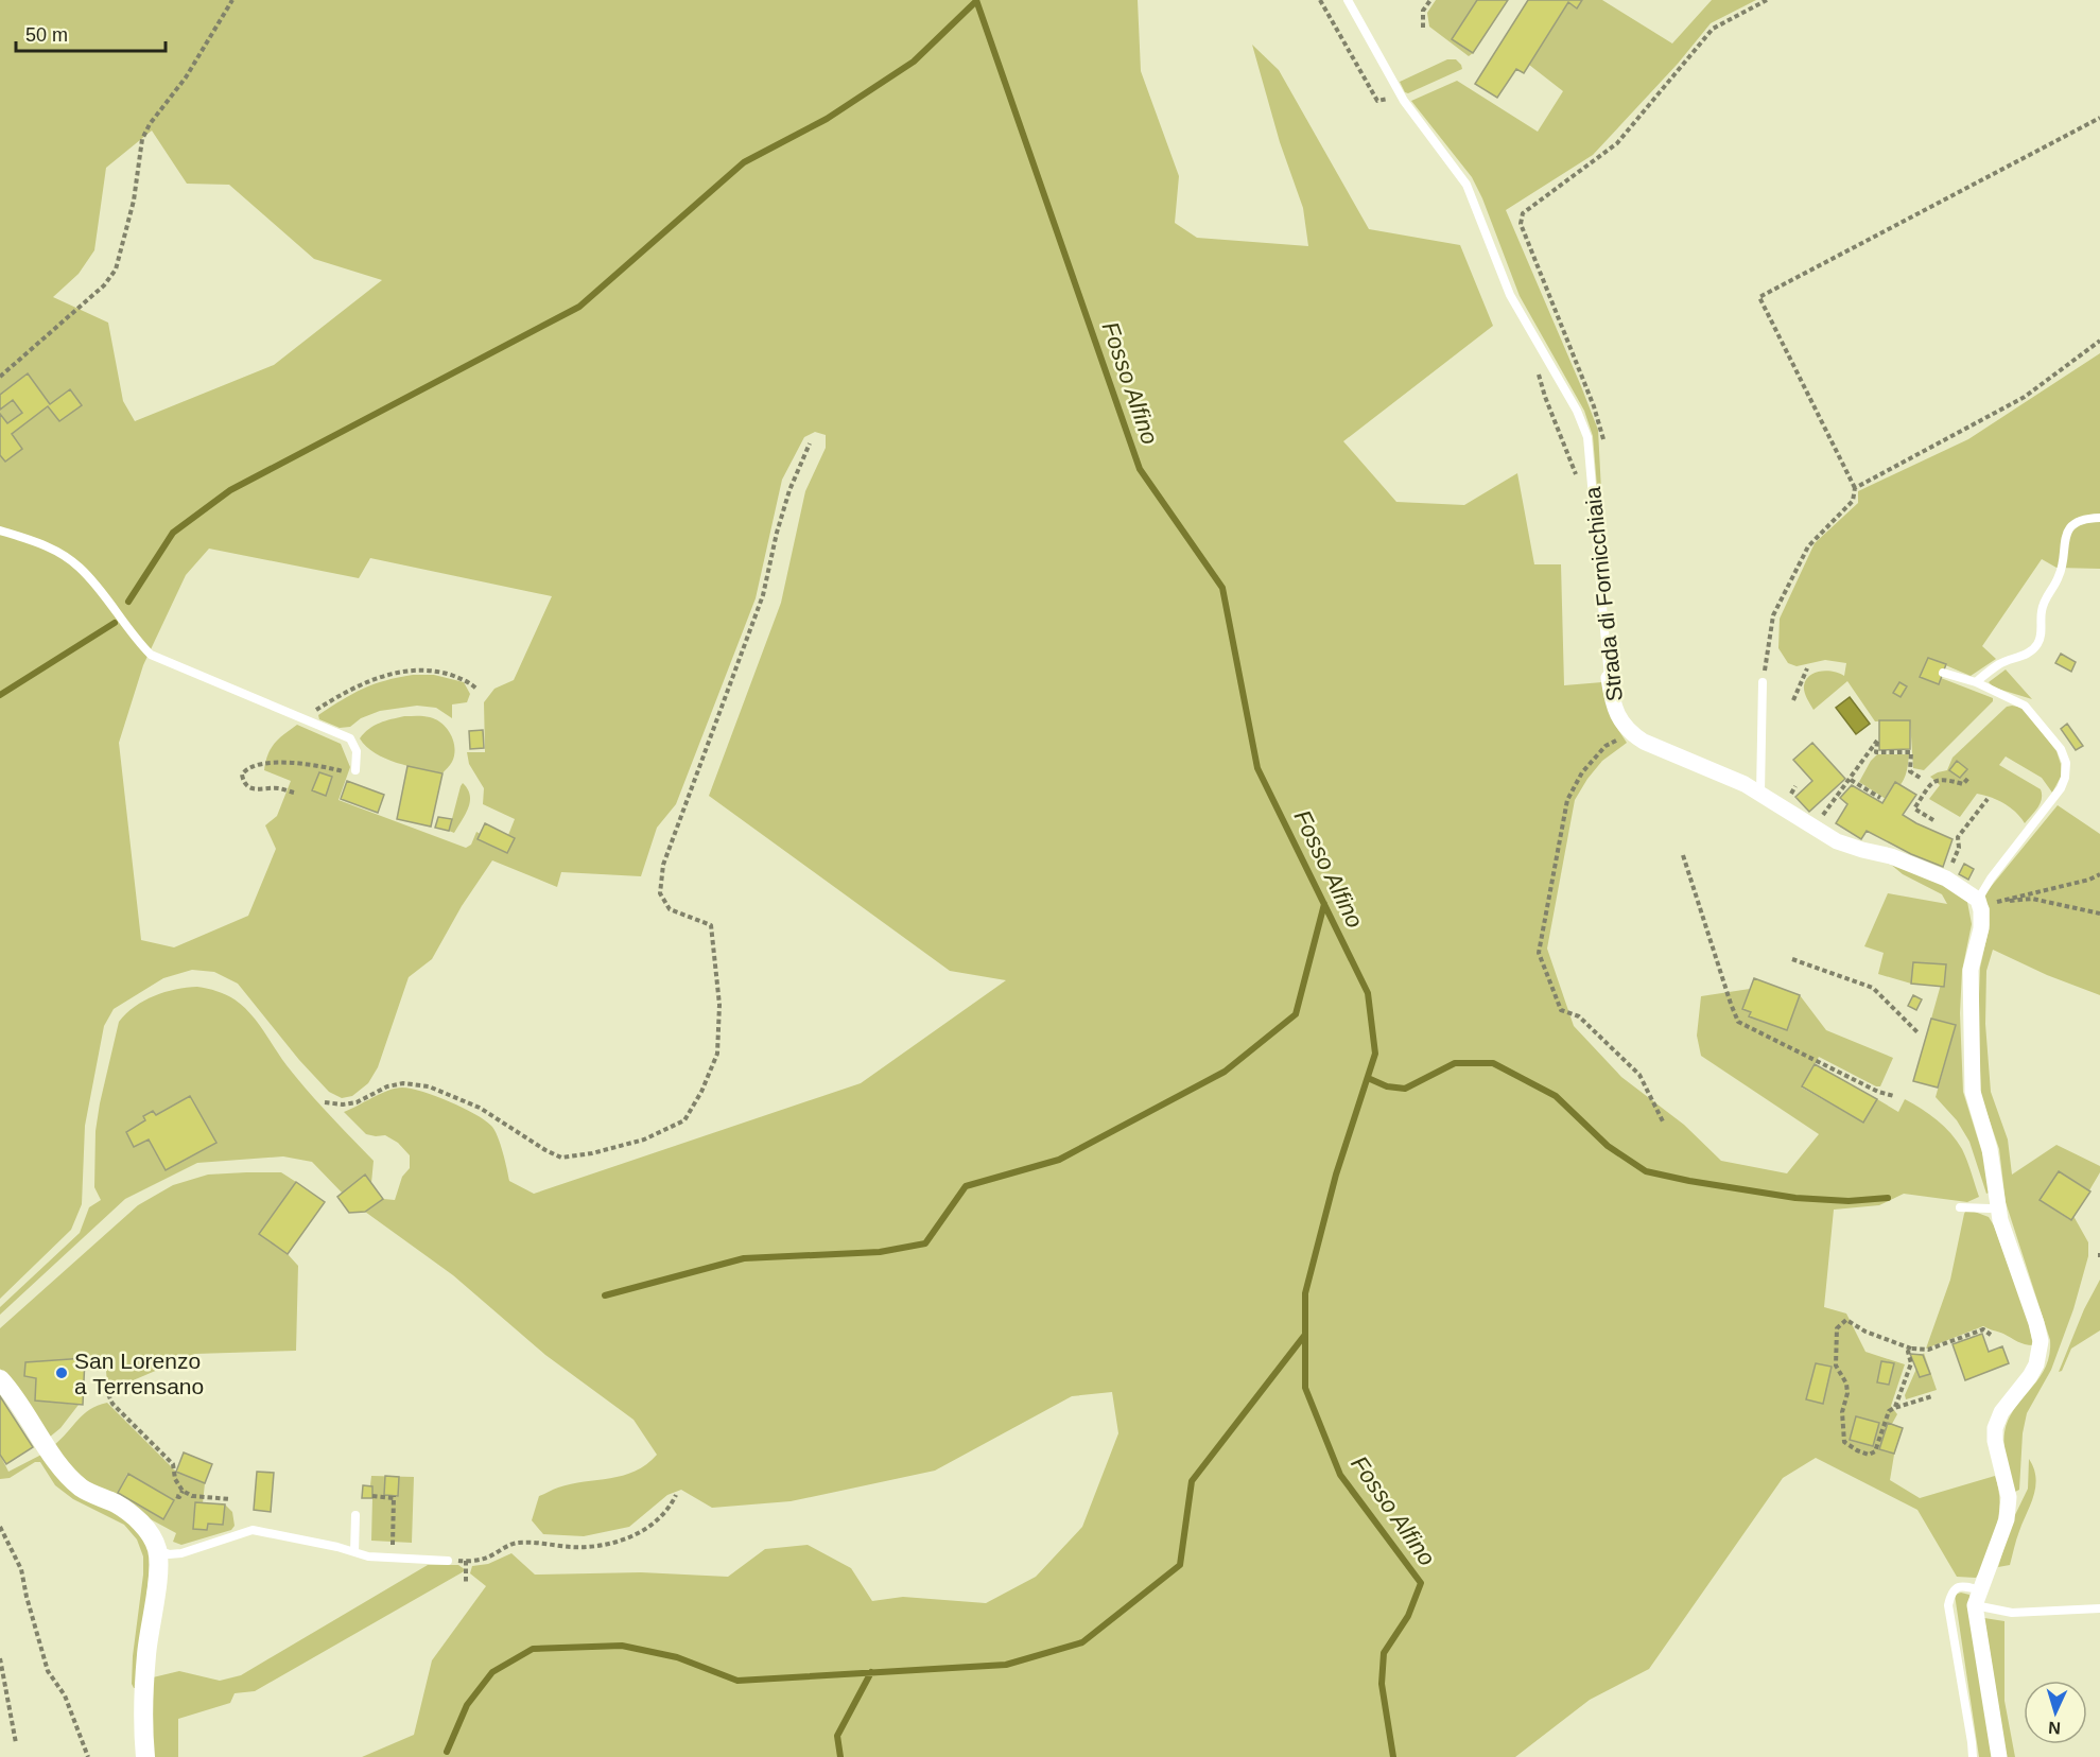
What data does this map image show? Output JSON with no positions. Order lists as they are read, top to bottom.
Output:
{
  "streets": {
    "street": ["Strada di Fornicchiaia"]
  },
  "water": ["Fosso Alfino"],
  "places": ["San Lorenzo a Terrensano"],
  "scale_bar": "50 m",
  "north": "bottom"
}
